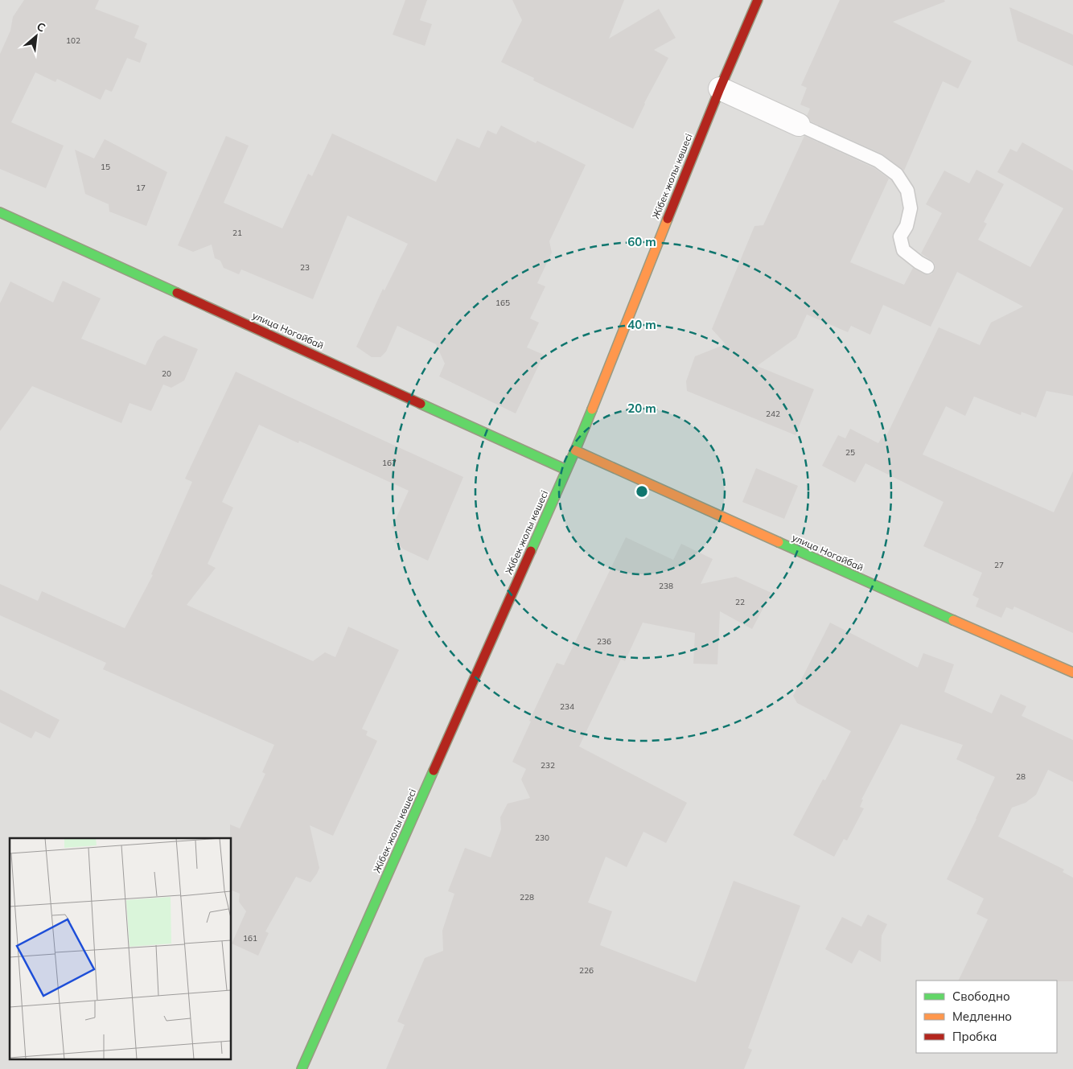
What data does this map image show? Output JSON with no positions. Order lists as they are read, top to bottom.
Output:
{
  "streets": {
    "main road": ["Жібек жолы көшесі", "улица Ногайбай"]
  },
  "crossings": [
    ["Жібек жолы көшесі", "улица Ногайбай"]
  ],
  "house_numbers": [
    "102",
    "15",
    "17",
    "21",
    "23",
    "165",
    "20",
    "242",
    "25",
    "167",
    "27",
    "238",
    "22",
    "236",
    "234",
    "232",
    "28",
    "230",
    "228",
    "161",
    "226"
  ],
  "legend": ["Свободно", "Медленно", "Пробка"],
  "north": "top right",
  "rings": ["60 m", "40 m", "20 m"]
}
